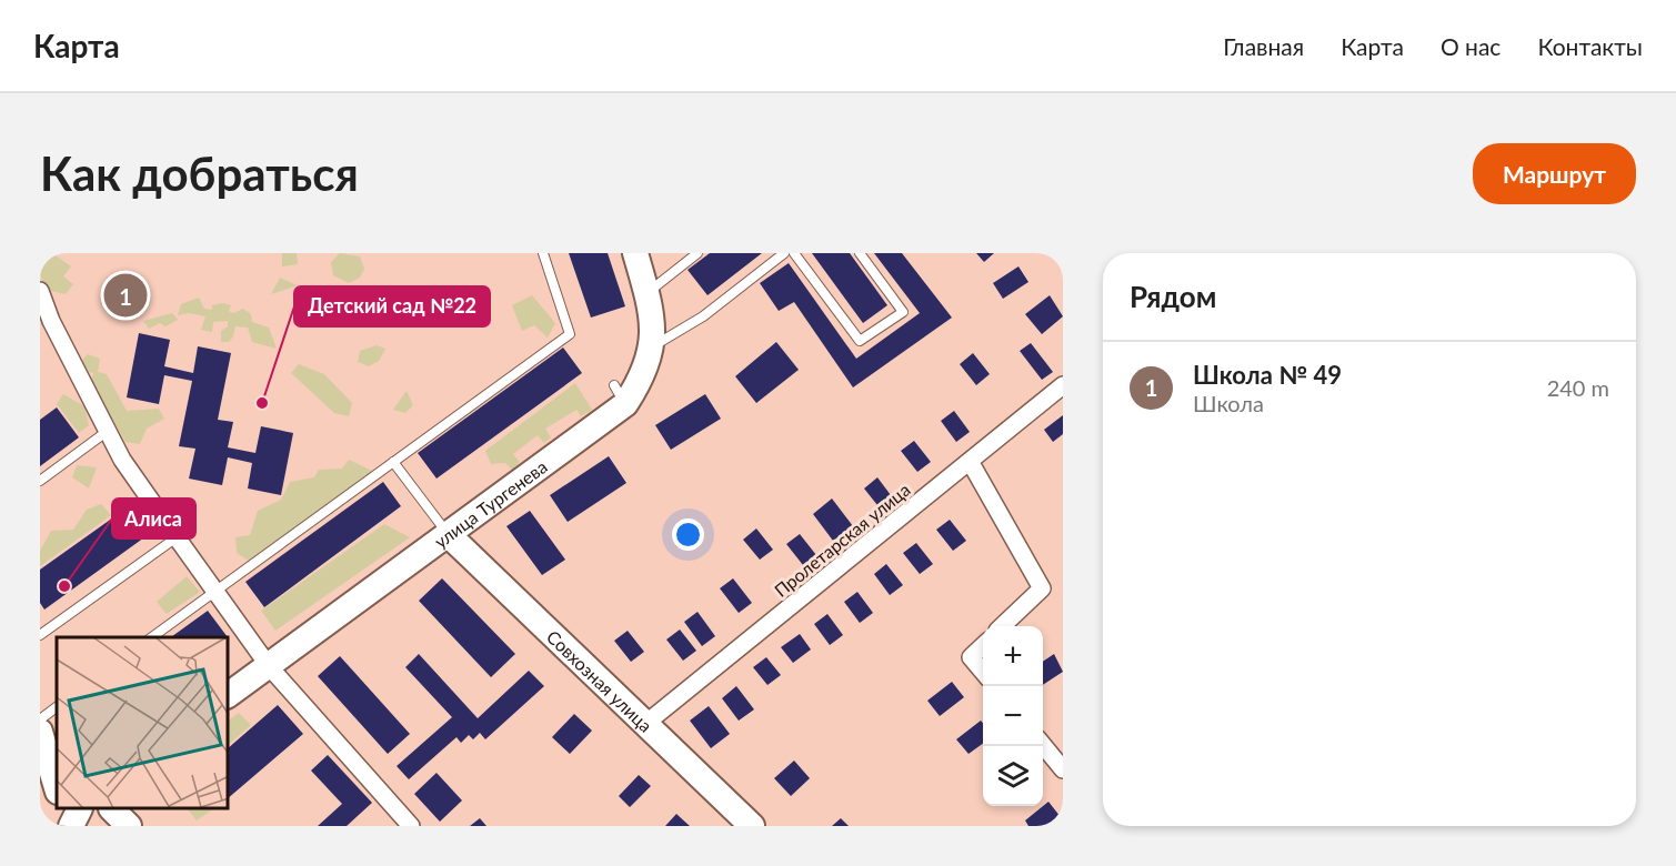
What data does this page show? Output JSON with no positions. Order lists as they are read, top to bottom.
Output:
{
  "streets": {
    "street": ["улица Тургенева", "Пролетарская улица", "Совхозная улица"]
  },
  "crossings": [
    ["улица Тургенева", "Совхозная улица"],
    ["Пролетарская улица", "Совхозная улица"]
  ],
  "places": ["Детский сад №22", "Алиса"],
  "page": {
    "header": "Карта",
    "nav": [
      "Главная",
      "Карта",
      "О нас",
      "Контакты"
    ],
    "buttons": "Маршрут",
    "title": "Как добраться",
    "heading": "Рядом",
    "pins": "1",
    "list": [
      {
        "mark": "1",
        "name": "Школа № 49",
        "note": "Школа",
        "value": "240 m"
      }
    ],
    "map_buttons": ["+", "−"]
  }
}
